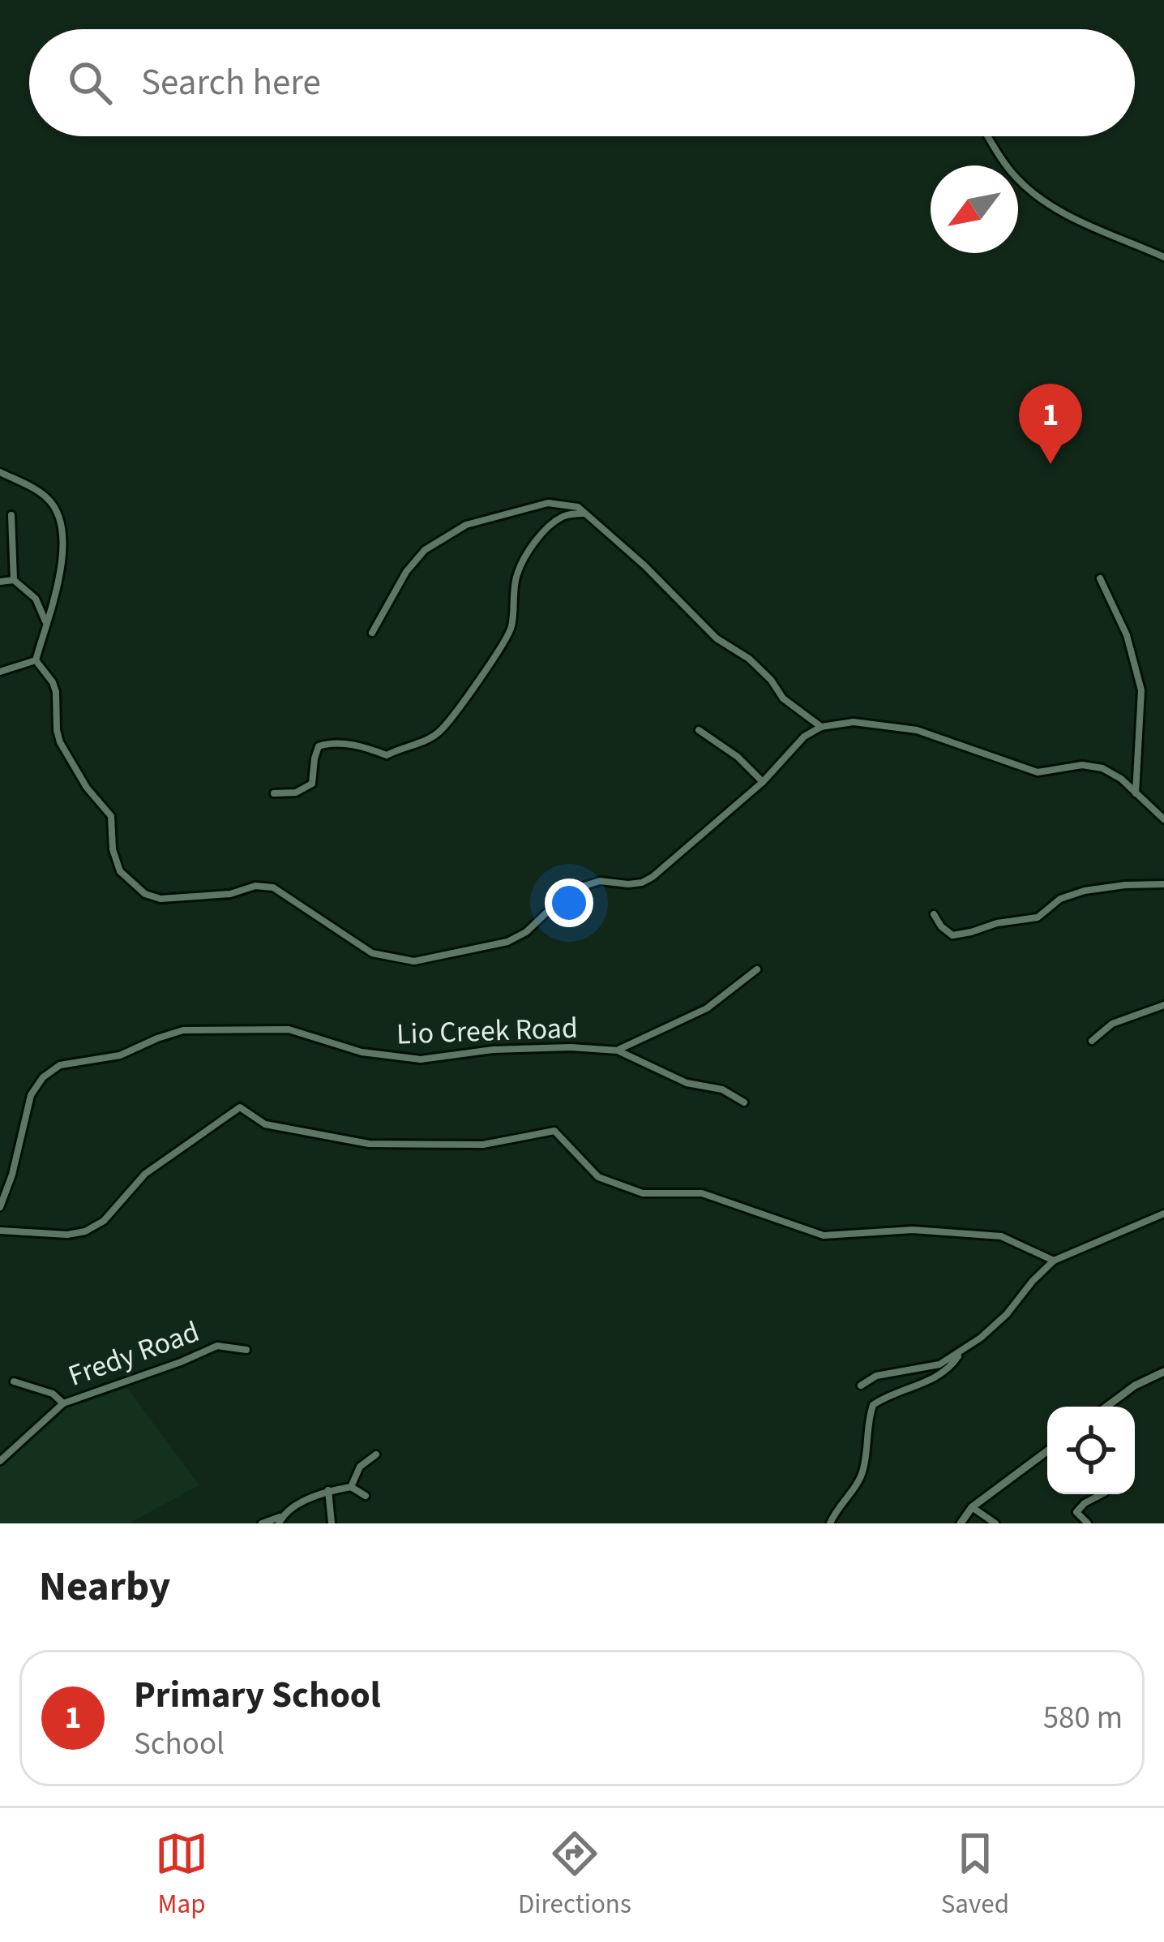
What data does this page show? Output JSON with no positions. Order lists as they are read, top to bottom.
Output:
{
  "streets": {
    "street": ["Lio Creek Road", "Fredy Road"]
  },
  "north": "bottom left",
  "page": {
    "search": "Search here",
    "pins": "1",
    "heading": "Nearby",
    "list": [
      {
        "mark": "1",
        "name": "Primary School",
        "note": "School",
        "value": "580 m"
      }
    ],
    "nav": ["Map", "Directions", "Saved"]
  }
}
